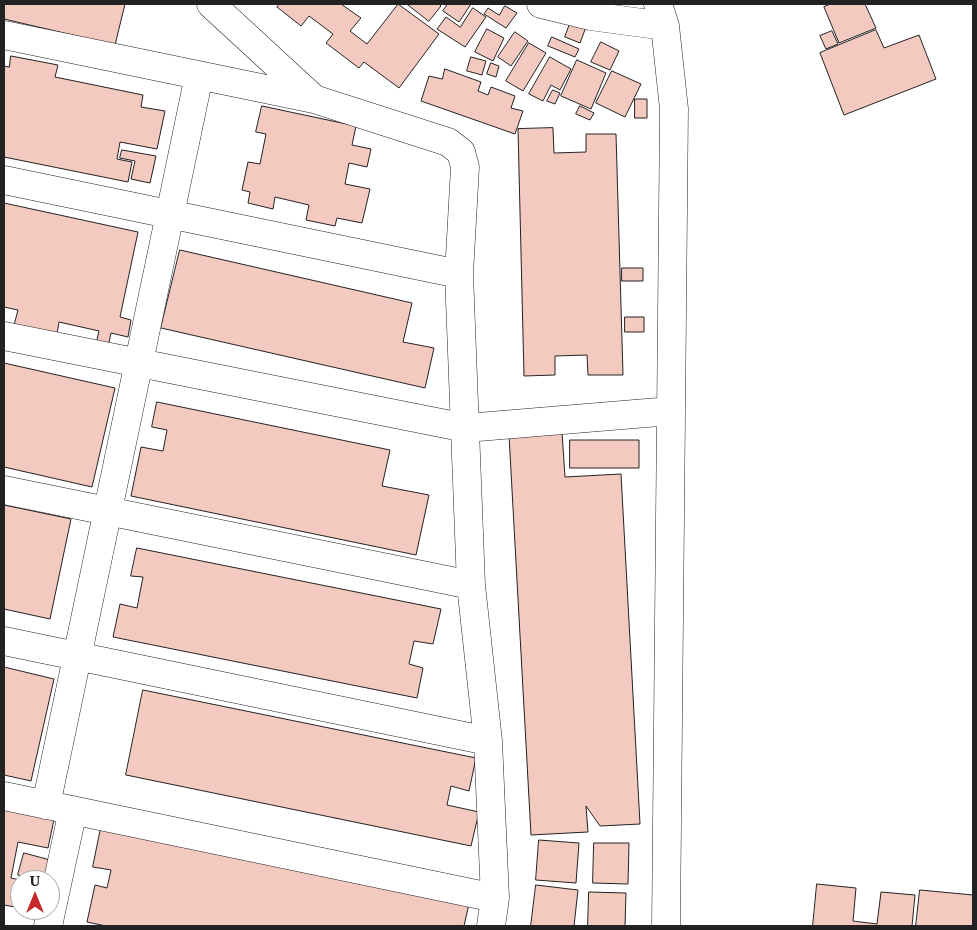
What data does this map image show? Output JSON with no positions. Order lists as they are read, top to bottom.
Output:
{
  "north": "top"
}
